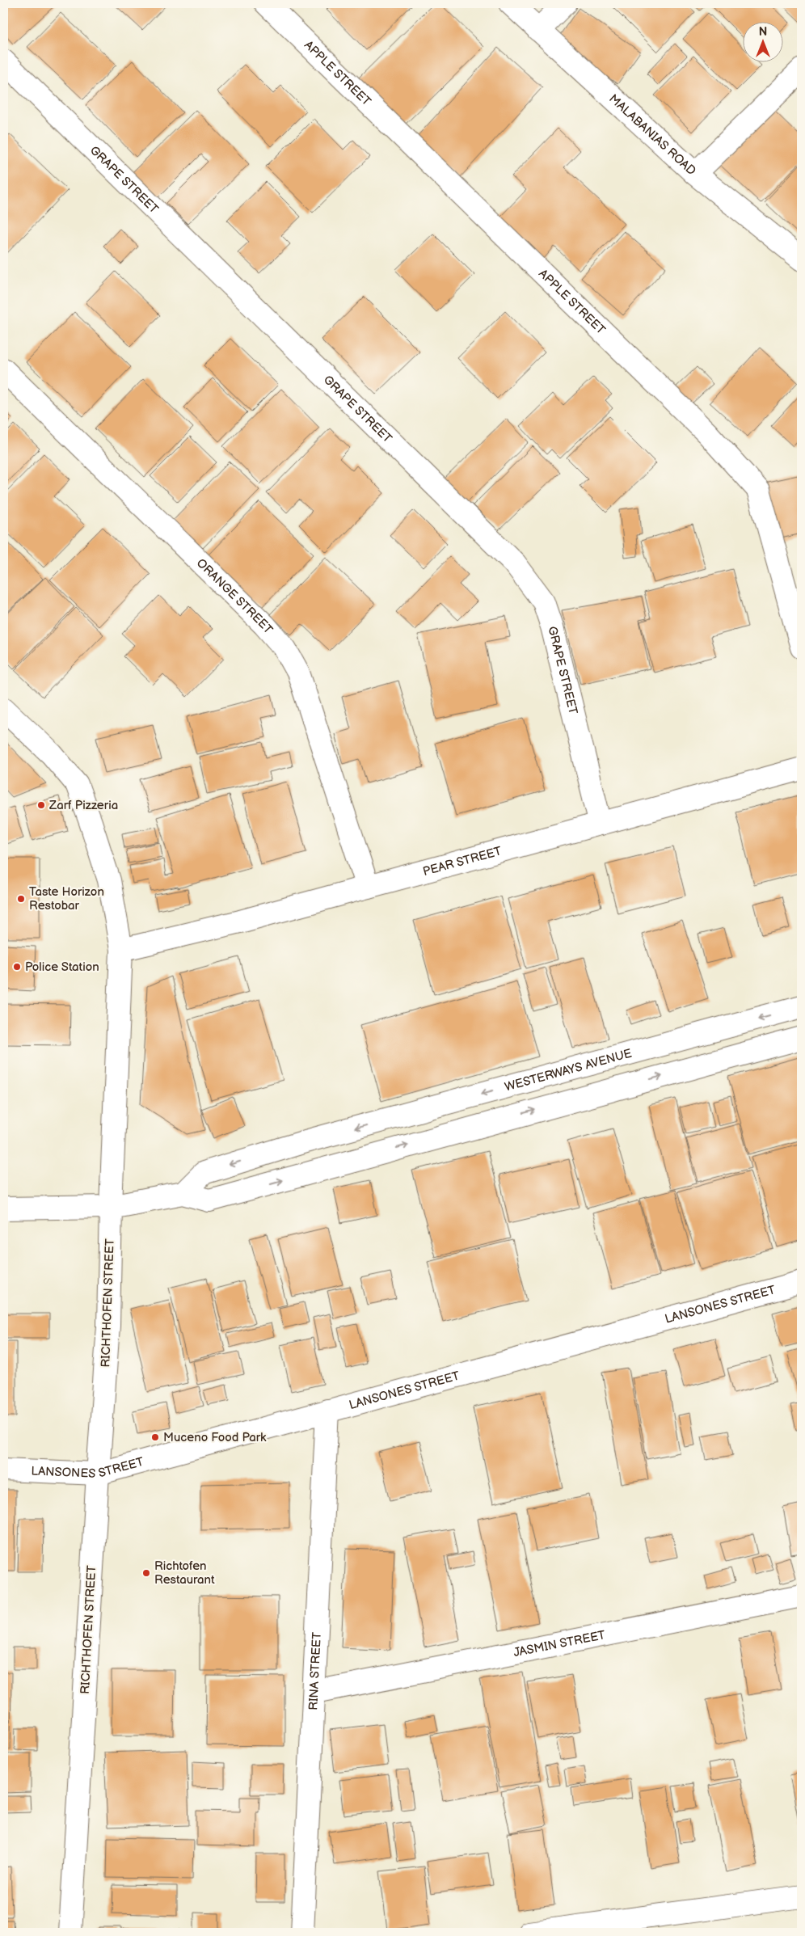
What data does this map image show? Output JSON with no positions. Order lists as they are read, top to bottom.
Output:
{
  "streets": {
    "street": [
      "APPLE STREET",
      "MALABANIAS ROAD",
      "GRAPE STREET",
      "ORANGE STREET",
      "PEAR STREET",
      "WESTERWAYS AVENUE",
      "RICHTHOFEN STREET",
      "LANSONES STREET",
      "JASMIN STREET",
      "RINA STREET"
    ]
  },
  "crossings": [
    ["GRAPE STREET", "PEAR STREET"],
    ["ORANGE STREET", "PEAR STREET"],
    ["PEAR STREET", "RICHTHOFEN STREET"],
    ["RICHTHOFEN STREET", "LANSONES STREET"],
    ["LANSONES STREET", "RINA STREET"],
    ["JASMIN STREET", "RINA STREET"]
  ],
  "places": [
    "Zarf Pizzeria",
    "Taste Horizon Restobar",
    "Police Station",
    "Muceno Food Park",
    "Richtofen Restaurant"
  ],
  "north": "top"
}
